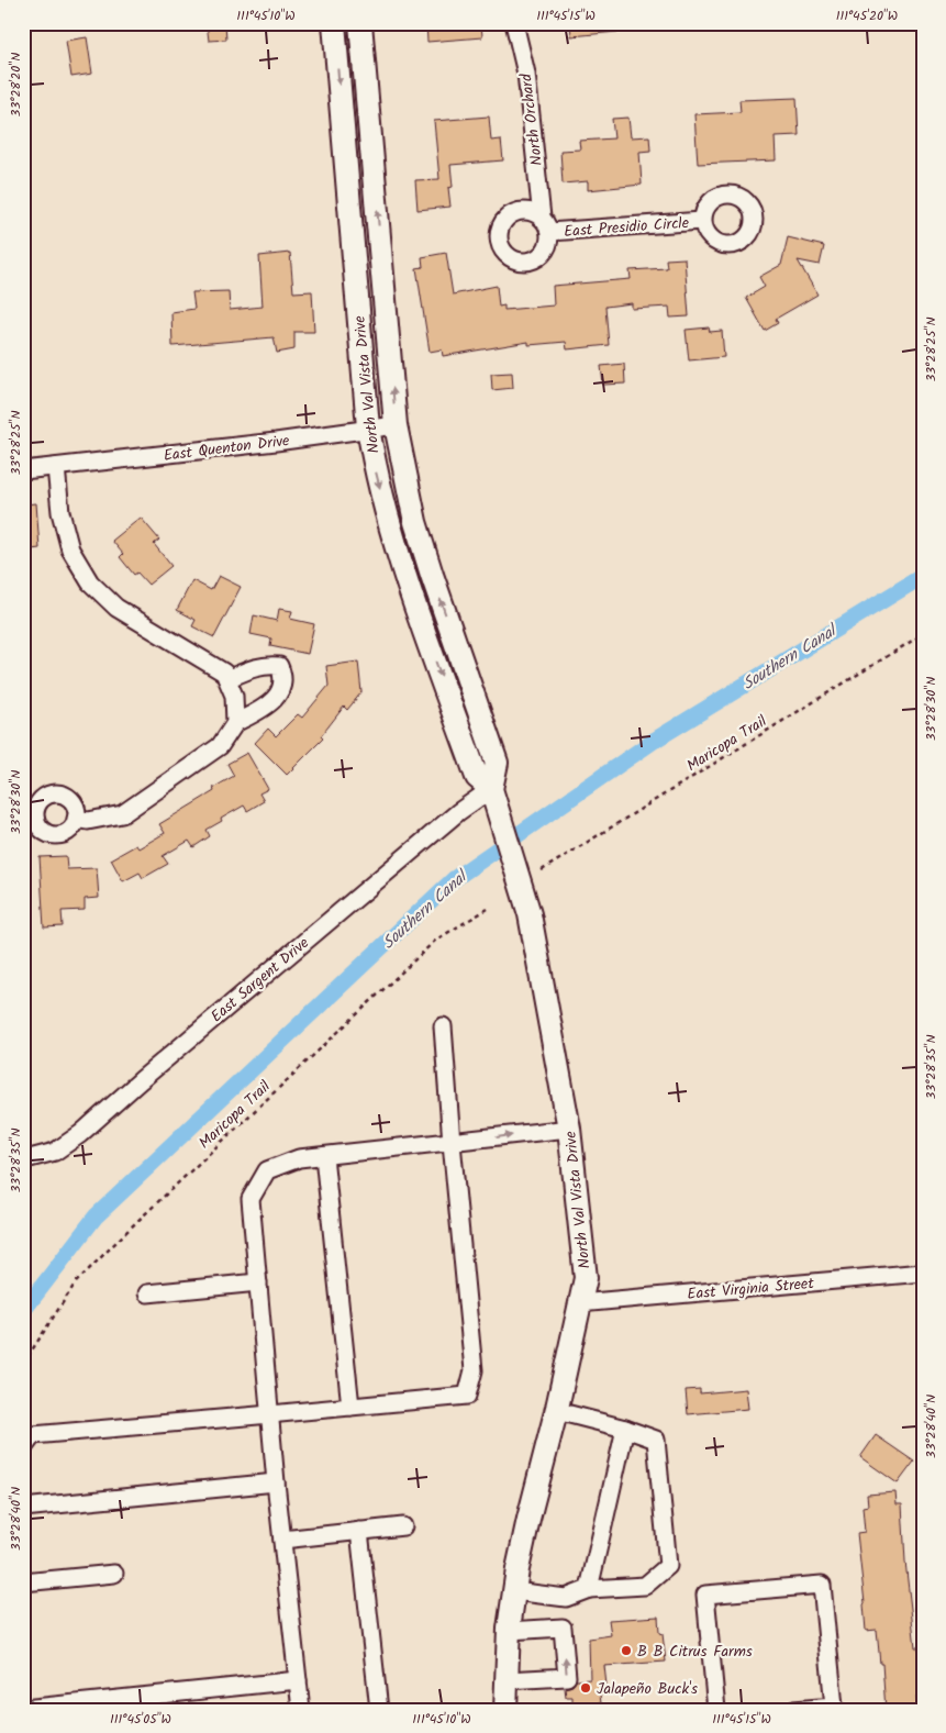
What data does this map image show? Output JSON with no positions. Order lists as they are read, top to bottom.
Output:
{
  "streets": {
    "main road": ["North Val Vista Drive"],
    "street": [
      "North Orchard",
      "East Presidio Circle",
      "East Quenton Drive",
      "East Sargent Drive",
      "East Virginia Street"
    ],
    "path": ["Maricopa Trail"]
  },
  "crossings": [
    ["North Orchard", "East Presidio Circle"],
    ["North Val Vista Drive", "East Quenton Drive"],
    ["North Val Vista Drive", "East Sargent Drive"],
    ["North Val Vista Drive", "East Virginia Street"]
  ],
  "water": ["Southern Canal"],
  "places": ["B B Citrus Farms", "Jalapeño Buck's"],
  "coordinates": [
    "111°45'10\"W",
    "111°45'15\"W",
    "111°45'20\"W",
    "33°28'20\"N",
    "33°28'25\"N",
    "33°28'30\"N",
    "33°28'35\"N",
    "33°28'40\"N",
    "111°45'05\"W"
  ]
}
